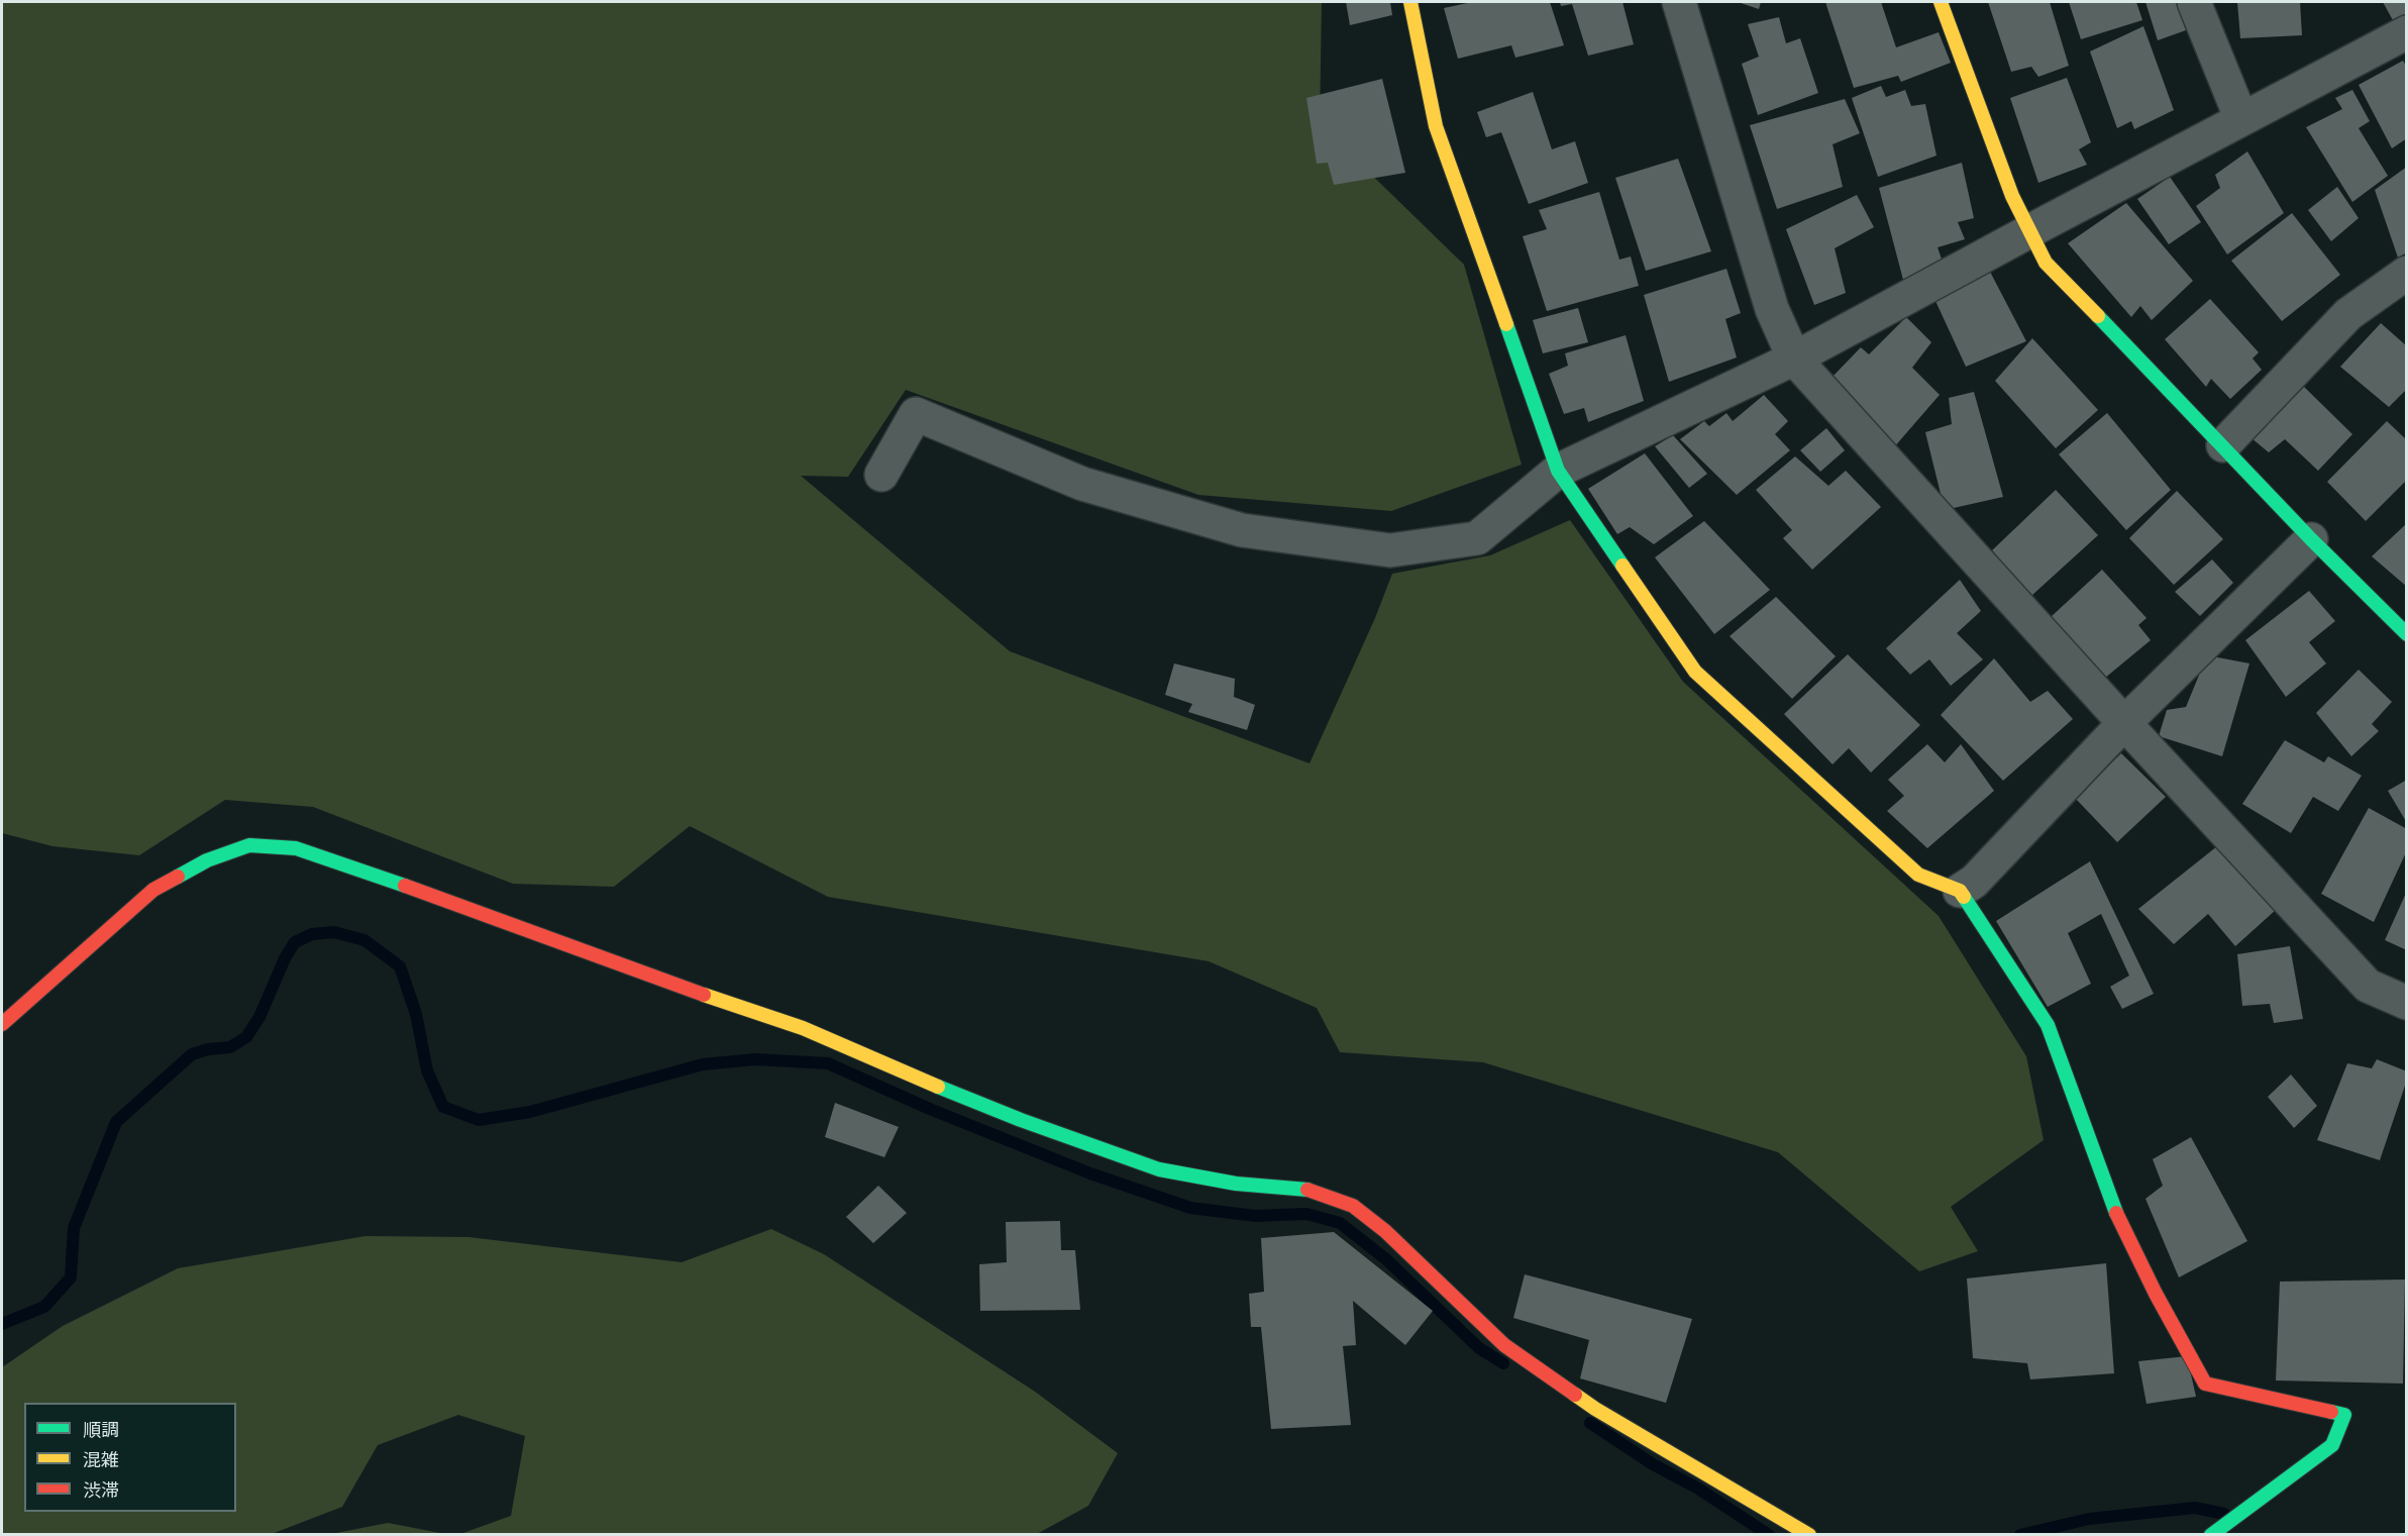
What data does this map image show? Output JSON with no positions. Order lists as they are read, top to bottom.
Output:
{
  "legend": ["順調", "混雑", "渋滞"]
}
